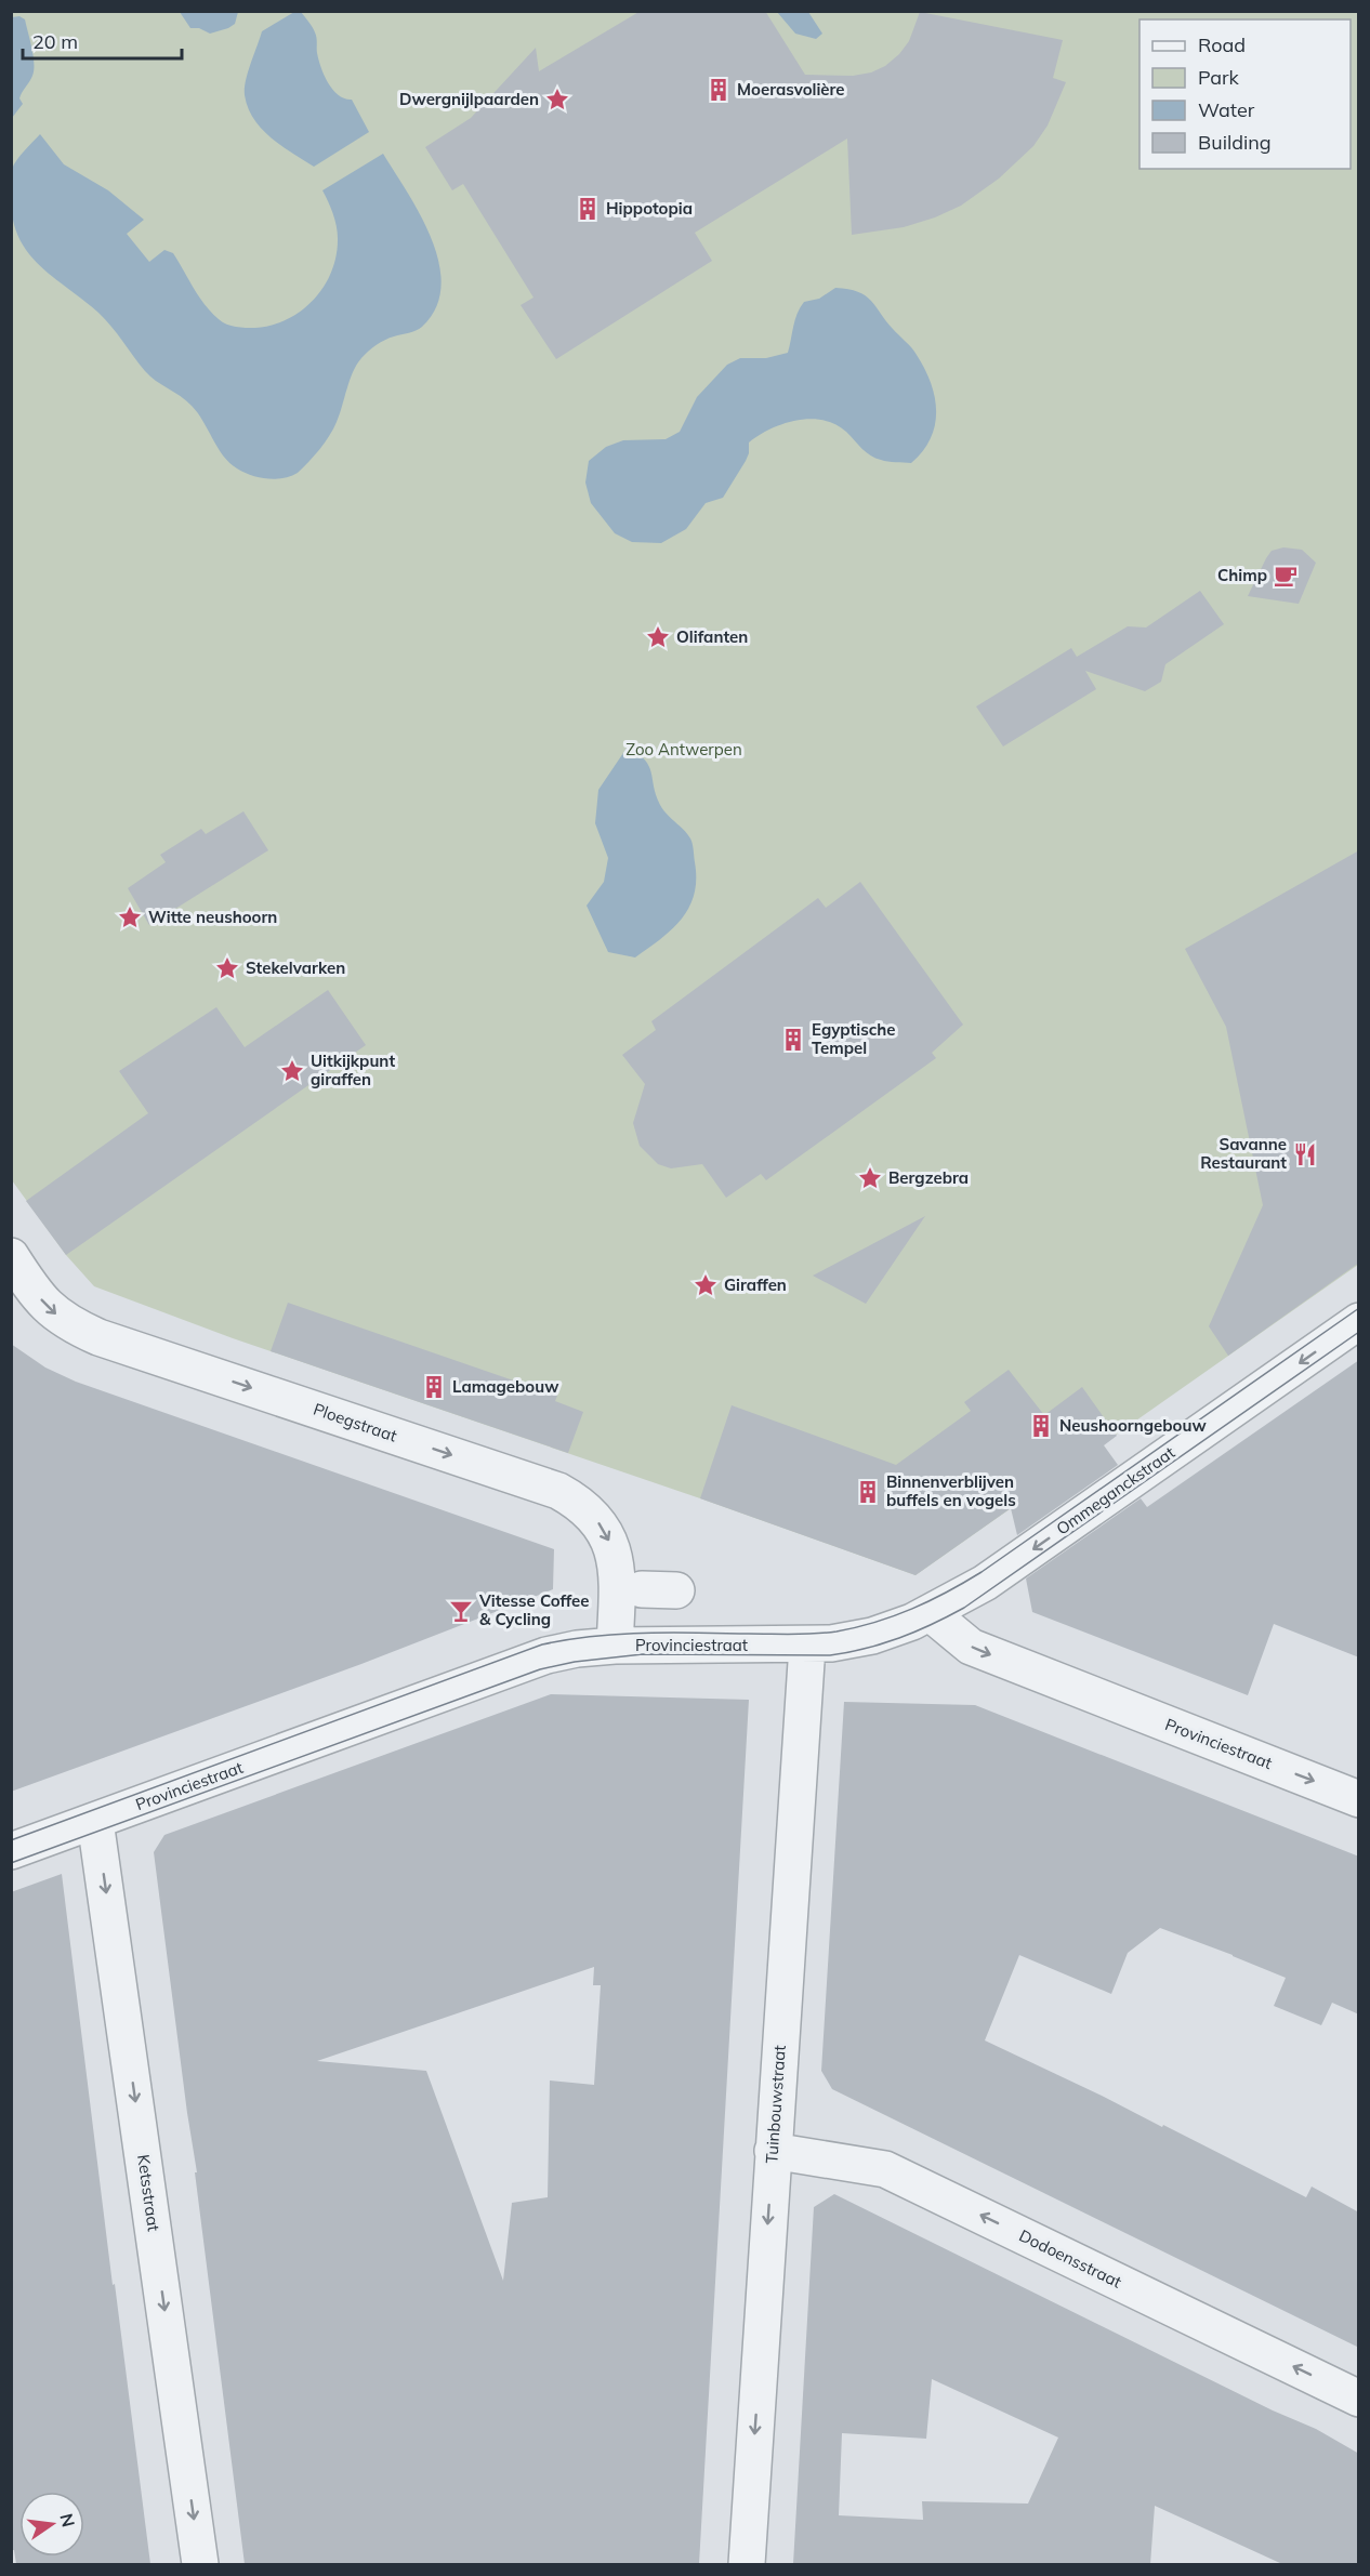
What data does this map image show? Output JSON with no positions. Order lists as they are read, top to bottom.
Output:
{
  "streets": {
    "street": [
      "Ploegstraat",
      "Ommeganckstraat",
      "Provinciestraat",
      "Tuinbouwstraat",
      "Ketsstraat",
      "Dodoensstraat"
    ]
  },
  "crossings": [
    ["Ploegstraat", "Provinciestraat"],
    ["Ommeganckstraat", "Provinciestraat"],
    ["Provinciestraat", "Tuinbouwstraat"],
    ["Provinciestraat", "Ketsstraat"],
    ["Tuinbouwstraat", "Dodoensstraat"]
  ],
  "one_way": [
    "Ploegstraat",
    "Ommeganckstraat",
    "Tuinbouwstraat",
    "Ketsstraat",
    "Dodoensstraat"
  ],
  "parks": ["Zoo Antwerpen"],
  "places": {
    "building": [
      "Moerasvolière",
      "Hippotopia",
      "Egyptische Tempel",
      "Lamagebouw",
      "Neushoorngebouw",
      "Binnenverblijven buffels en vogels"
    ],
    "place": [
      "Dwergnijlpaarden",
      "Olifanten",
      "Witte neushoorn",
      "Stekelvarken",
      "Uitkijkpunt giraffen",
      "Bergzebra",
      "Giraffen"
    ],
    "cafe": ["Chimp"],
    "restaurant": ["Savanne Restaurant"],
    "bar": ["Vitesse Coffee & Cycling"]
  },
  "legend": [
    "Road",
    "Park",
    "Water",
    "Building"
  ],
  "scale_bar": "20 m",
  "north": "right"
}
